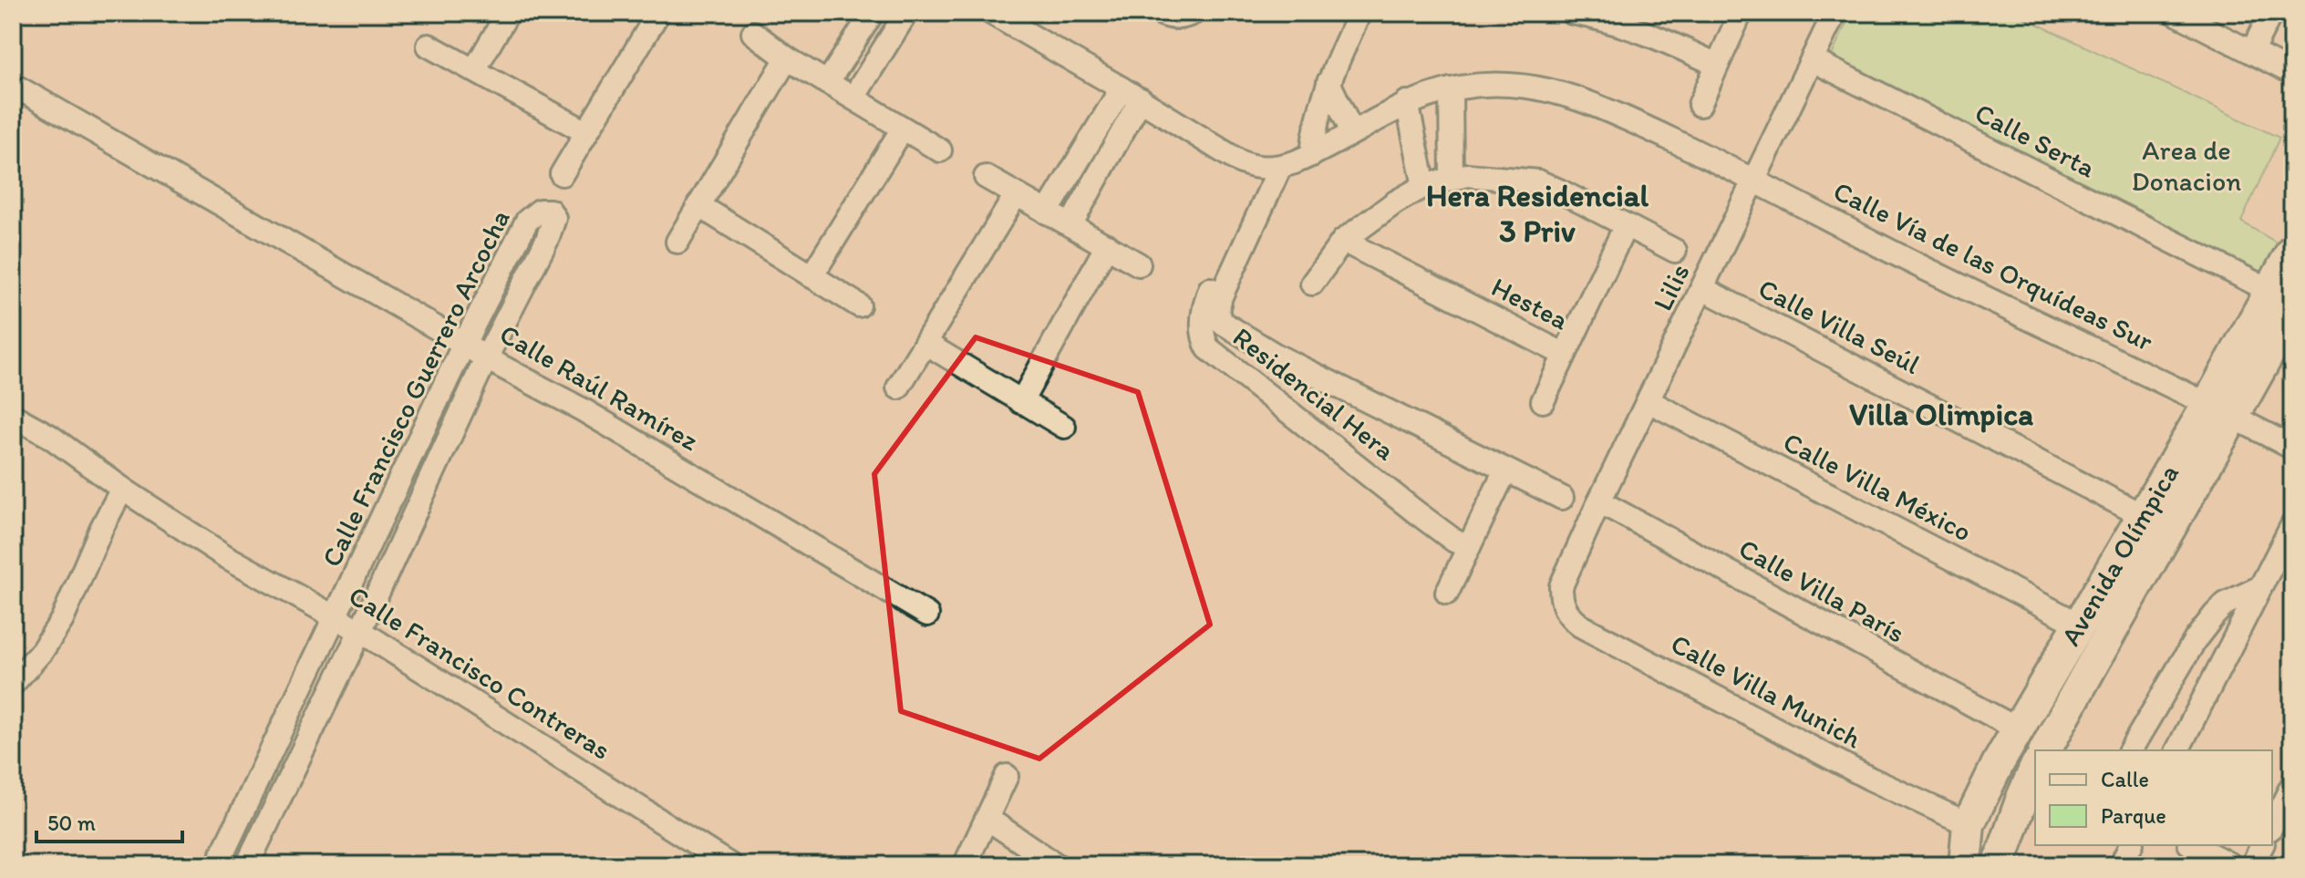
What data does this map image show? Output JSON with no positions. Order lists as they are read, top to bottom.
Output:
{
  "streets": {
    "street": [
      "Calle Serta",
      "Calle Vía de las Orquídeas Sur",
      "Lilis",
      "Hestea",
      "Calle Villa Seúl",
      "Calle Raúl Ramírez",
      "Calle Francisco Guerrero Arcocha",
      "Residencial Hera",
      "Calle Villa México",
      "Avenida Olímpica",
      "Calle Villa París",
      "Calle Francisco Contreras",
      "Calle Villa Munich"
    ]
  },
  "crossings": [
    ["Calle Serta", "Lilis"],
    ["Calle Serta", "Avenida Olímpica"],
    ["Calle Vía de las Orquídeas Sur", "Lilis"],
    ["Calle Vía de las Orquídeas Sur", "Residencial Hera"],
    ["Calle Vía de las Orquídeas Sur", "Avenida Olímpica"],
    ["Lilis", "Calle Villa Seúl"],
    ["Lilis", "Calle Villa México"],
    ["Lilis", "Calle Villa París"],
    ["Lilis", "Calle Villa Munich"],
    ["Calle Villa Seúl", "Avenida Olímpica"],
    ["Calle Raúl Ramírez", "Calle Francisco Guerrero Arcocha"],
    ["Calle Francisco Guerrero Arcocha", "Calle Francisco Contreras"],
    ["Calle Villa México", "Avenida Olímpica"],
    ["Avenida Olímpica", "Calle Villa París"],
    ["Avenida Olímpica", "Calle Villa Munich"]
  ],
  "districts": ["Hera Residencial 3 Priv", "Villa Olimpica"],
  "parks": ["Area de Donacion"],
  "legend": ["Calle", "Parque"],
  "scale_bar": "50 m"
}
